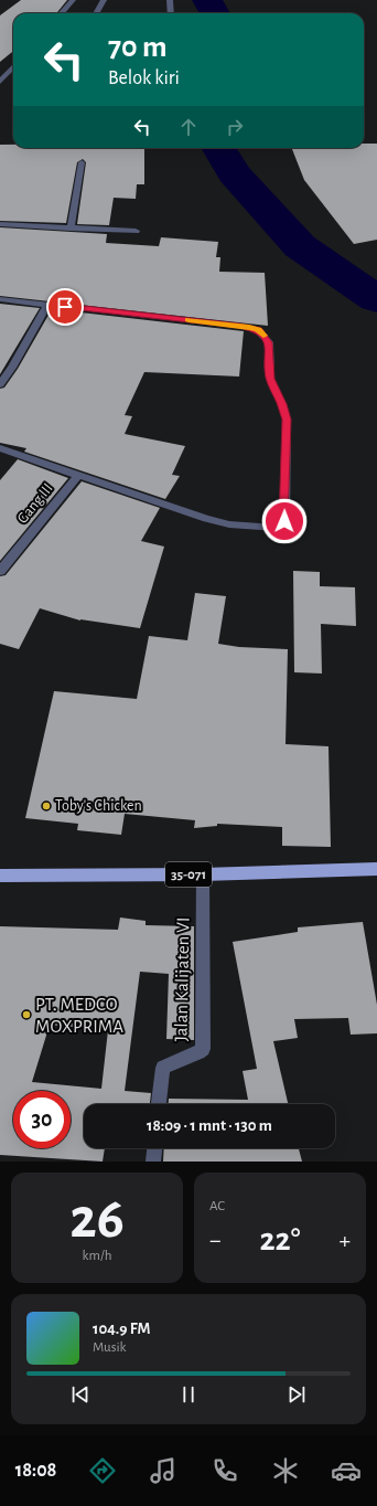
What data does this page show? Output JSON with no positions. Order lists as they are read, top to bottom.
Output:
{
  "streets": {
    "main road": ["35-071"],
    "street": ["Gang III", "Jalan Kalijaten VI"]
  },
  "crossings": [
    ["35-071", "Jalan Kalijaten VI"]
  ],
  "places": ["Toby's Chicken", "PT. MEDCO MOXPRIMA"],
  "page": {
    "turn": ["70 m", "Belok kiri"],
    "limit": "30",
    "trip": "18:09 · 1 mnt · 130 m",
    "tile": [
      ["26", "km/h"],
      "AC"
    ],
    "heat": ["−", "22°", "+"],
    "song": ["104.9 FM", "Musik"],
    "tabs": "18:08"
  }
}
